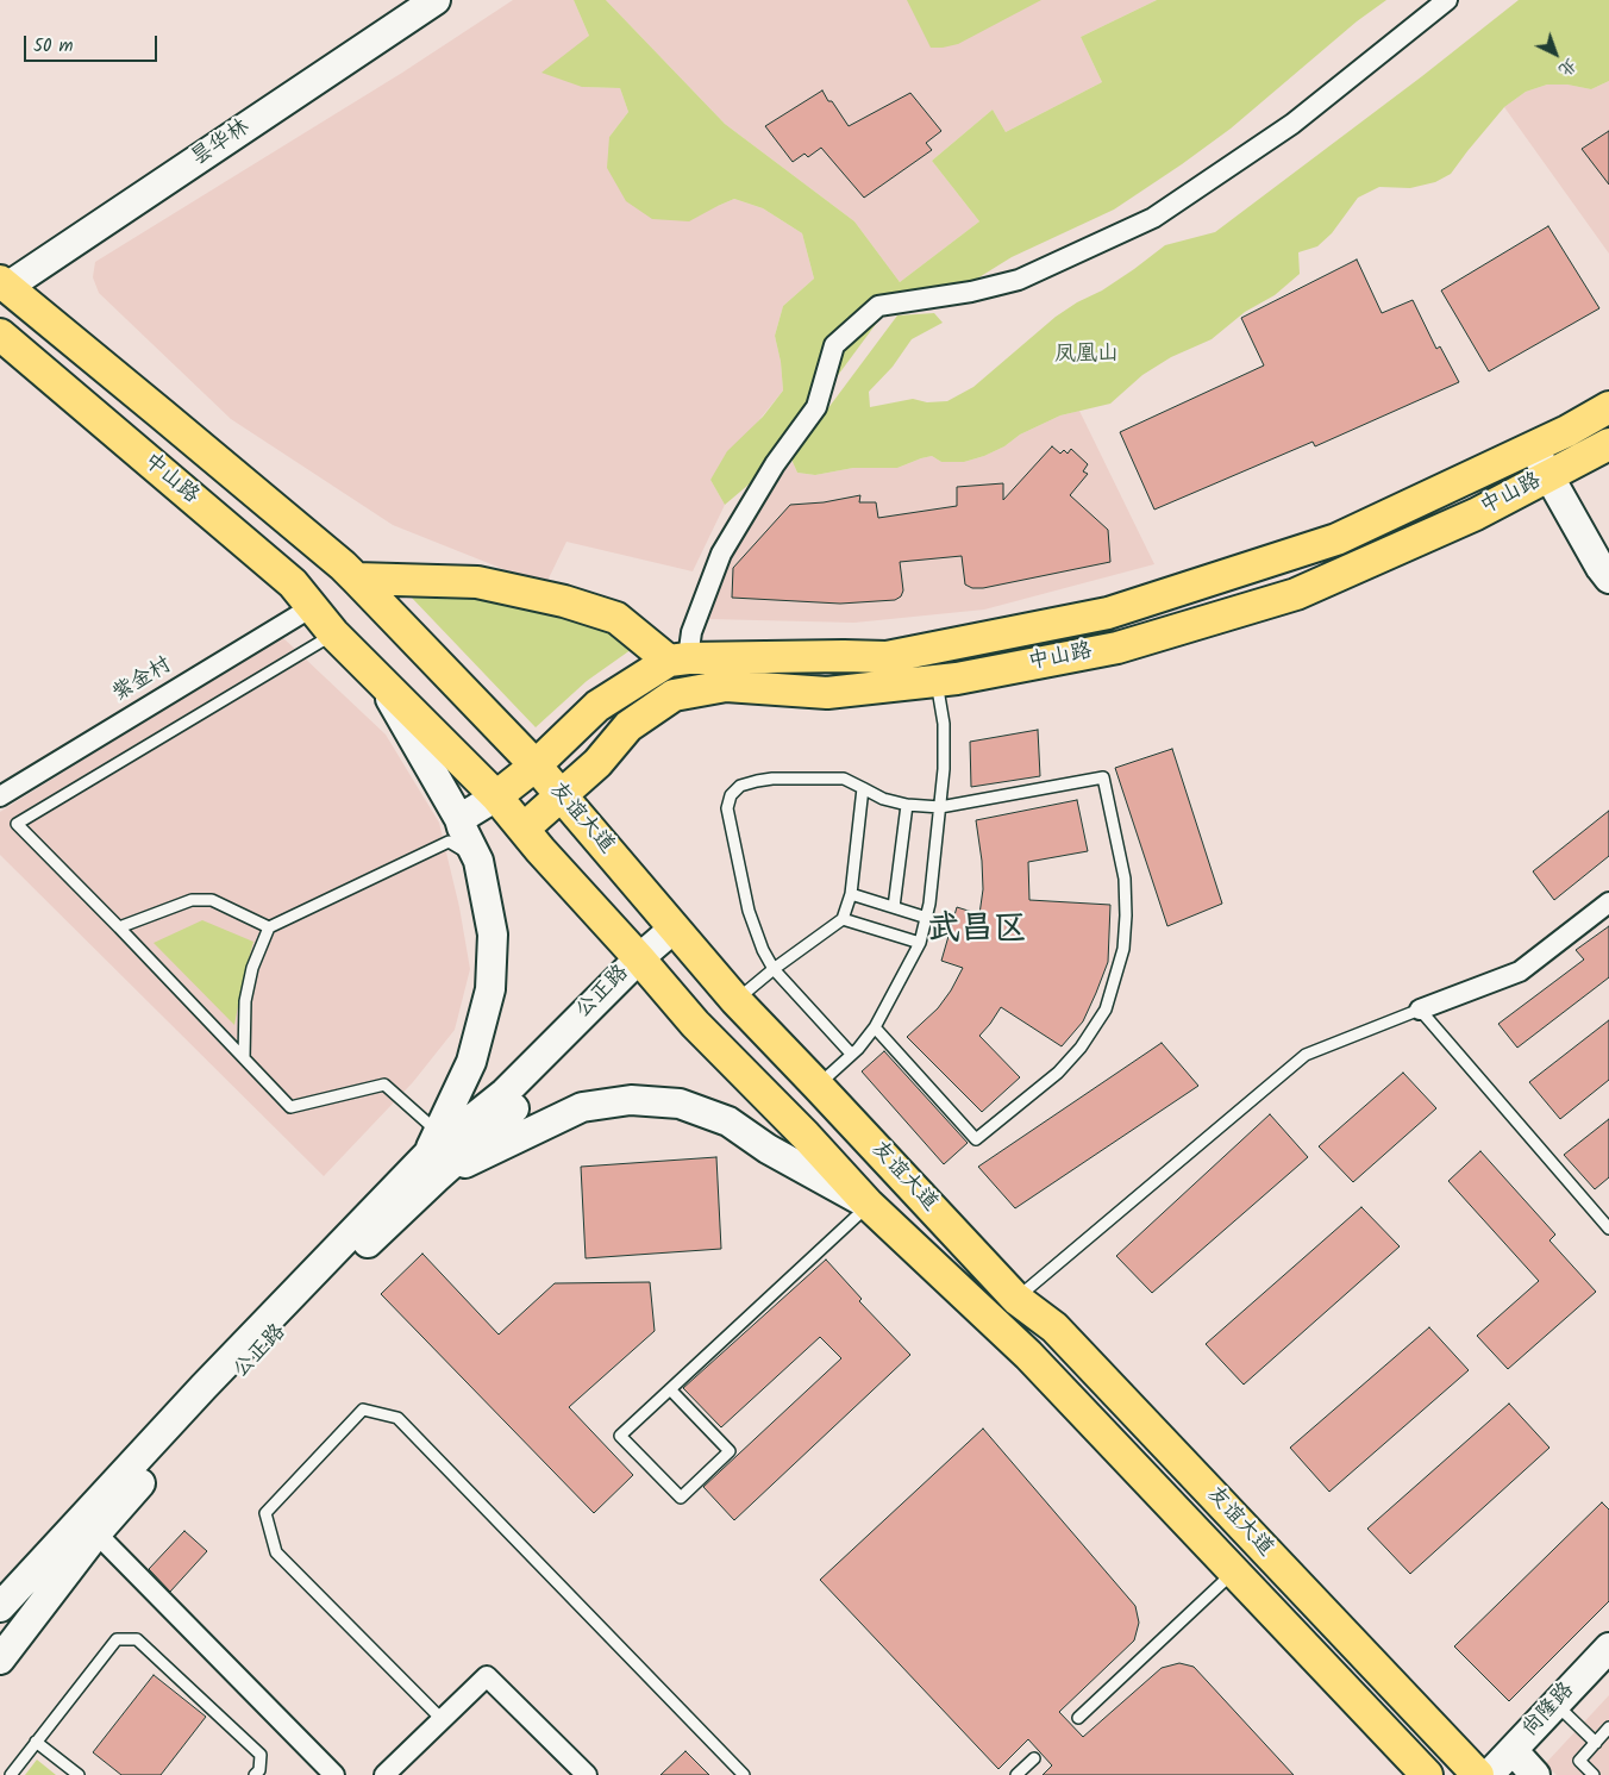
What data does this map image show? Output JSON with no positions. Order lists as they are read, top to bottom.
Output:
{
  "streets": {
    "main road": [
      "昙华林",
      "中山路",
      "友谊大道",
      "公正路",
      "尚隆路"
    ],
    "street": ["紫金村"]
  },
  "crossings": [
    ["中山路", "紫金村"],
    ["中山路", "友谊大道"],
    ["友谊大道", "公正路"]
  ],
  "districts": ["武昌区"],
  "parks": ["凤凰山"],
  "scale_bar": "50 m",
  "north": "bottom right"
}
